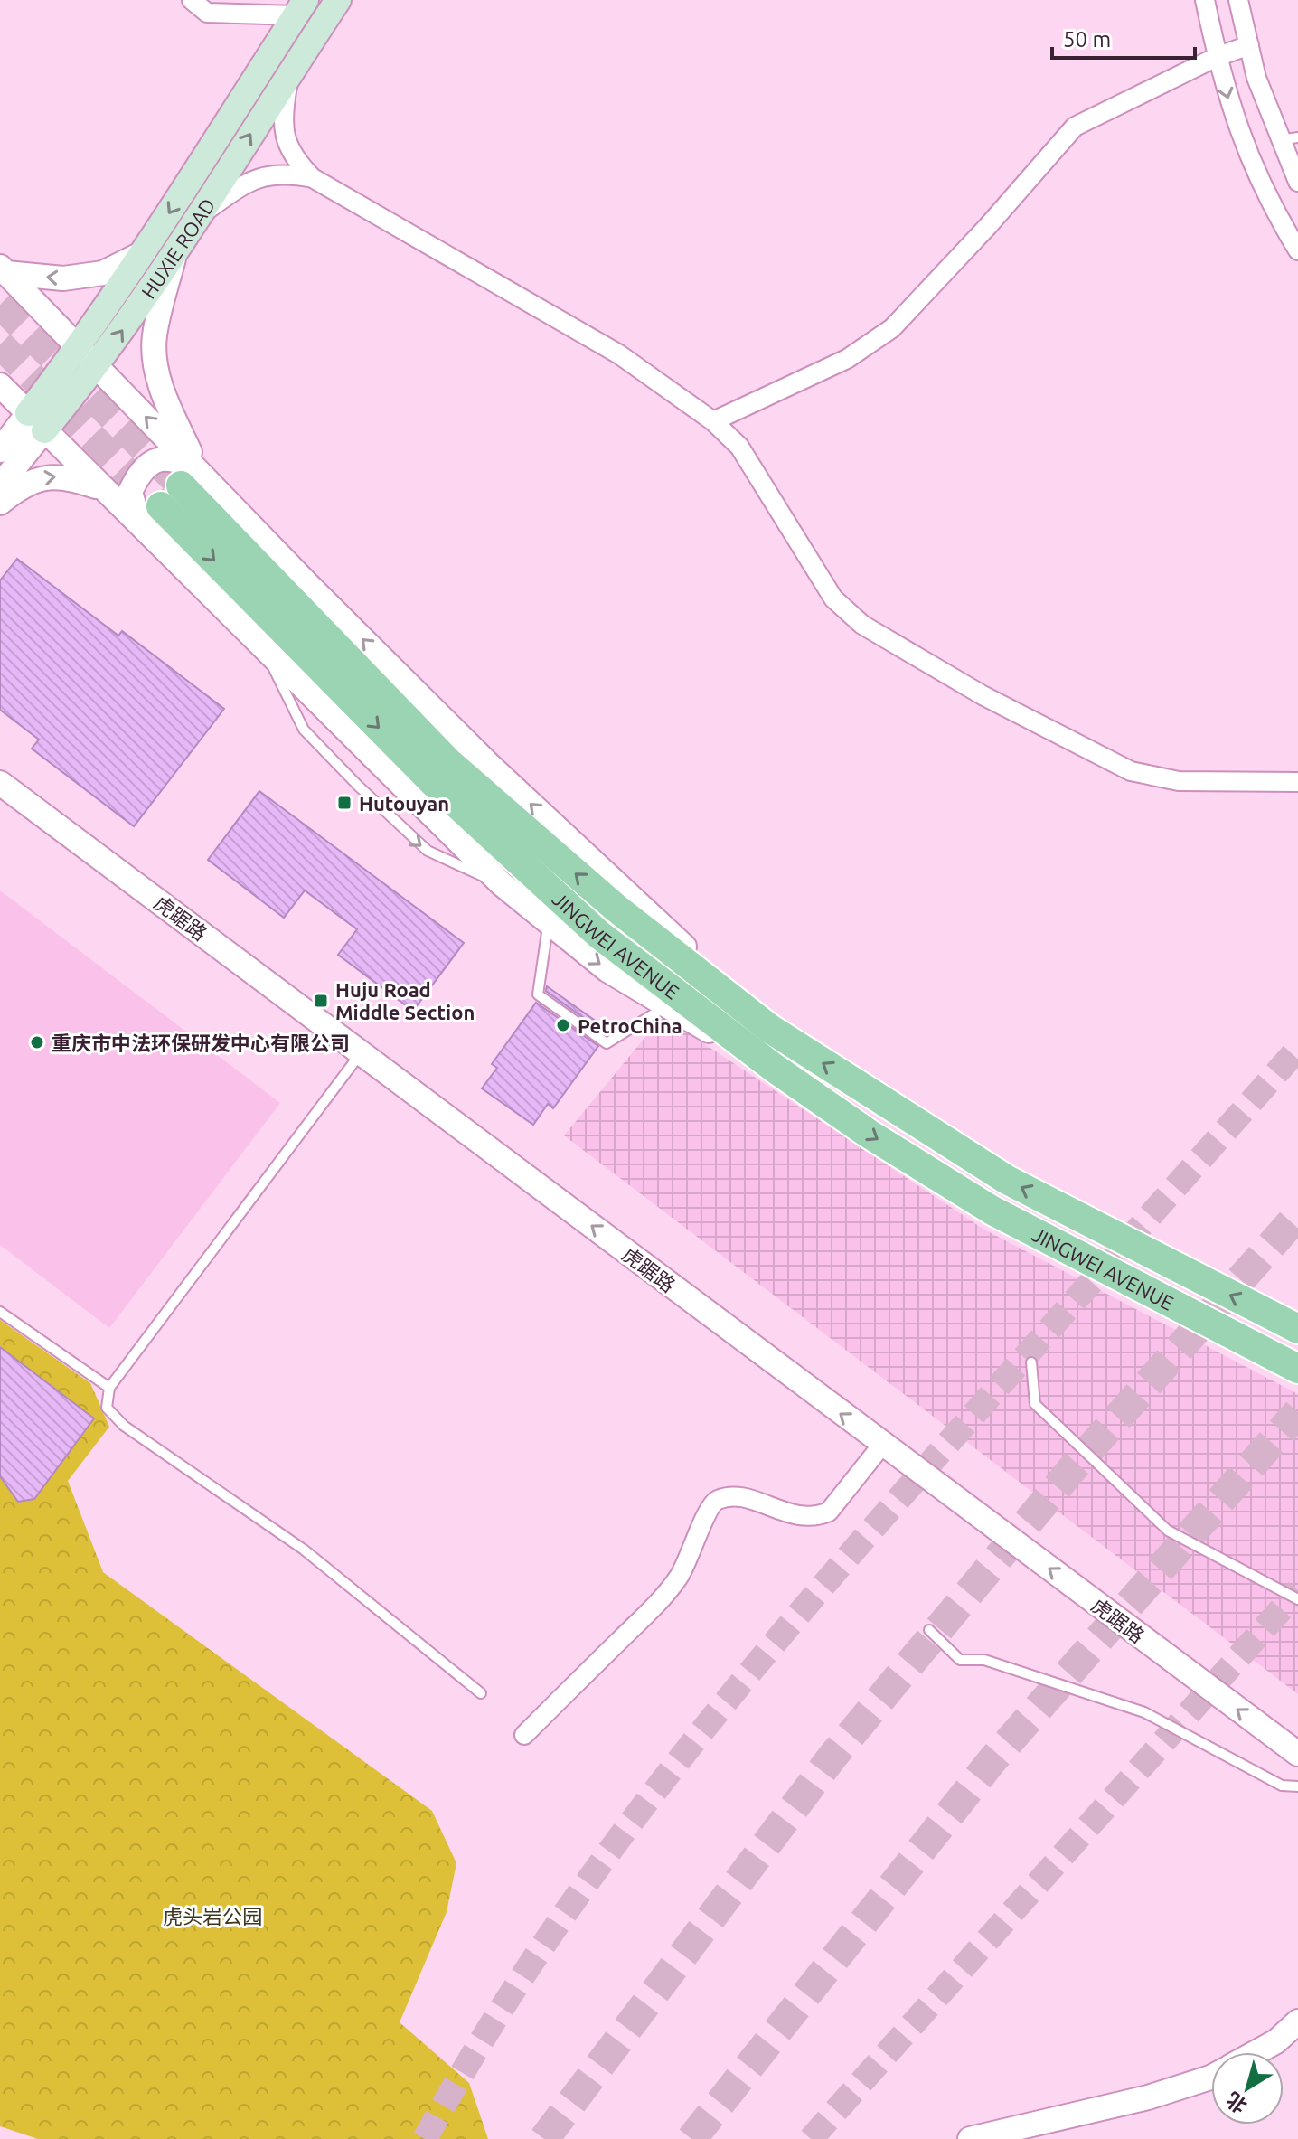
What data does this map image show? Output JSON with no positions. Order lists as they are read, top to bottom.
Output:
{
  "streets": {
    "main road": ["HUXIE ROAD", "JINGWEI AVENUE"],
    "street": ["虎踞路"]
  },
  "one_way": ["虎踞路"],
  "parks": ["虎头岩公园"],
  "places": {
    "transit": ["Hutouyan", "Huju Road Middle Section"],
    "other": ["PetroChina", "重庆市中法环保研发中心有限公司"]
  },
  "scale_bar": "50 m",
  "north": "bottom left"
}
